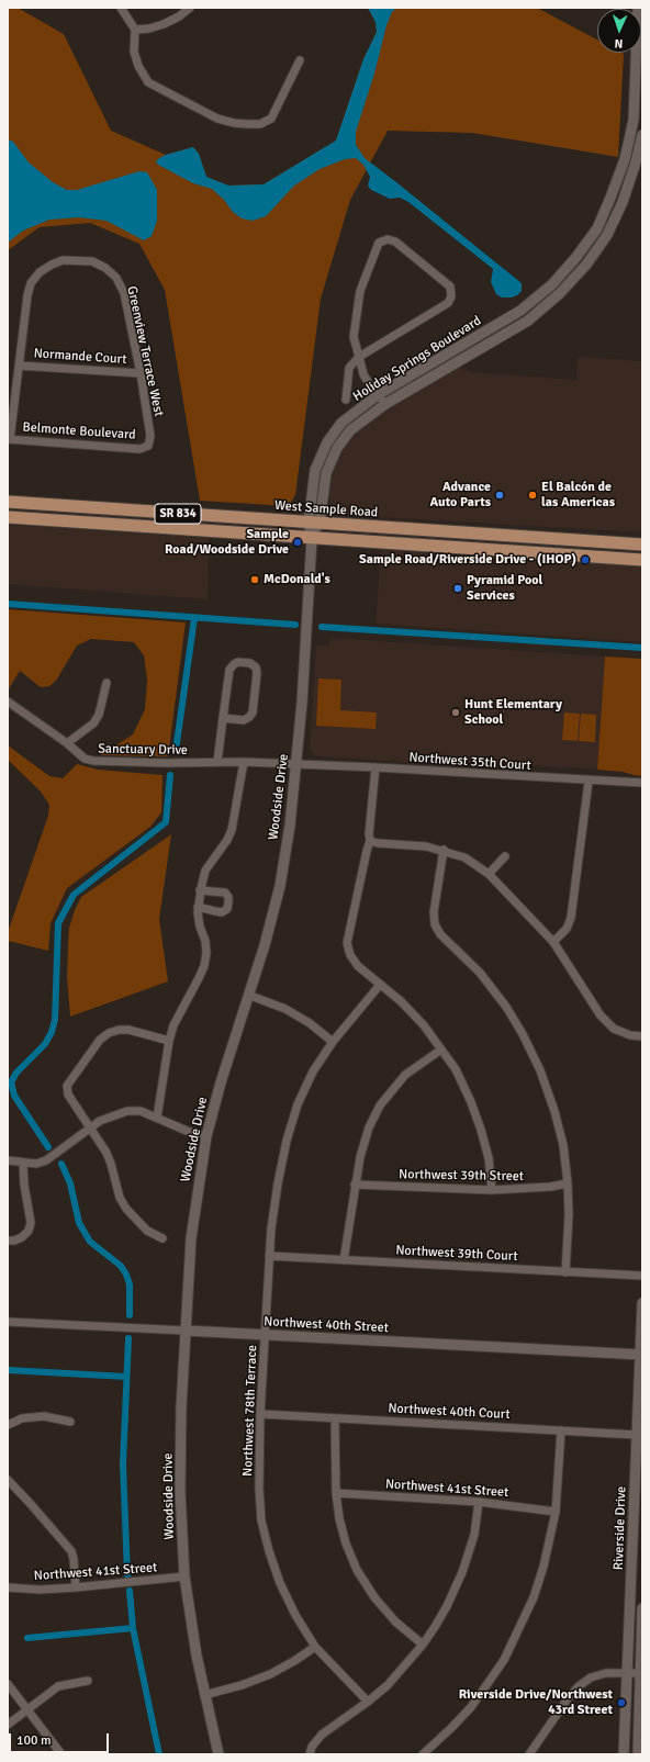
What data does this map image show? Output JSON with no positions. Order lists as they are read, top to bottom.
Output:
{
  "streets": {
    "main road": ["West Sample Road", "SR 834"],
    "street": [
      "Greenview Terrace West",
      "Normande Court",
      "Holiday Springs Boulevard",
      "Belmonte Boulevard",
      "Sanctuary Drive",
      "Northwest 35th Court",
      "Woodside Drive",
      "Northwest 39th Street",
      "Northwest 39th Court",
      "Northwest 40th Street",
      "Northwest 78th Terrace",
      "Northwest 40th Court",
      "Northwest 41st Street",
      "Riverside Drive"
    ]
  },
  "crossings": [
    ["Greenview Terrace West", "Normande Court"],
    ["Greenview Terrace West", "Belmonte Boulevard"],
    ["Holiday Springs Boulevard", "West Sample Road"],
    ["Holiday Springs Boulevard", "SR 834"],
    ["Holiday Springs Boulevard", "Woodside Drive"],
    ["SR 834", "Woodside Drive"],
    ["Sanctuary Drive", "Northwest 35th Court"],
    ["Sanctuary Drive", "Woodside Drive"],
    ["Northwest 35th Court", "Woodside Drive"],
    ["Woodside Drive", "Northwest 40th Street"],
    ["Woodside Drive", "Northwest 41st Street"],
    ["Northwest 39th Court", "Northwest 78th Terrace"],
    ["Northwest 40th Street", "Northwest 78th Terrace"],
    ["Northwest 40th Street", "Riverside Drive"],
    ["Northwest 78th Terrace", "Northwest 40th Court"],
    ["Northwest 40th Court", "Riverside Drive"]
  ],
  "places": [
    "Advance Auto Parts",
    "El Balcón de las Americas",
    "Sample Road/Woodside Drive",
    "Sample Road/Riverside Drive - (IHOP)",
    "McDonald's",
    "Pyramid Pool Services",
    "Hunt Elementary School",
    "Riverside Drive/Northwest 43rd Street"
  ],
  "scale_bar": "100 m",
  "north": "bottom"
}
